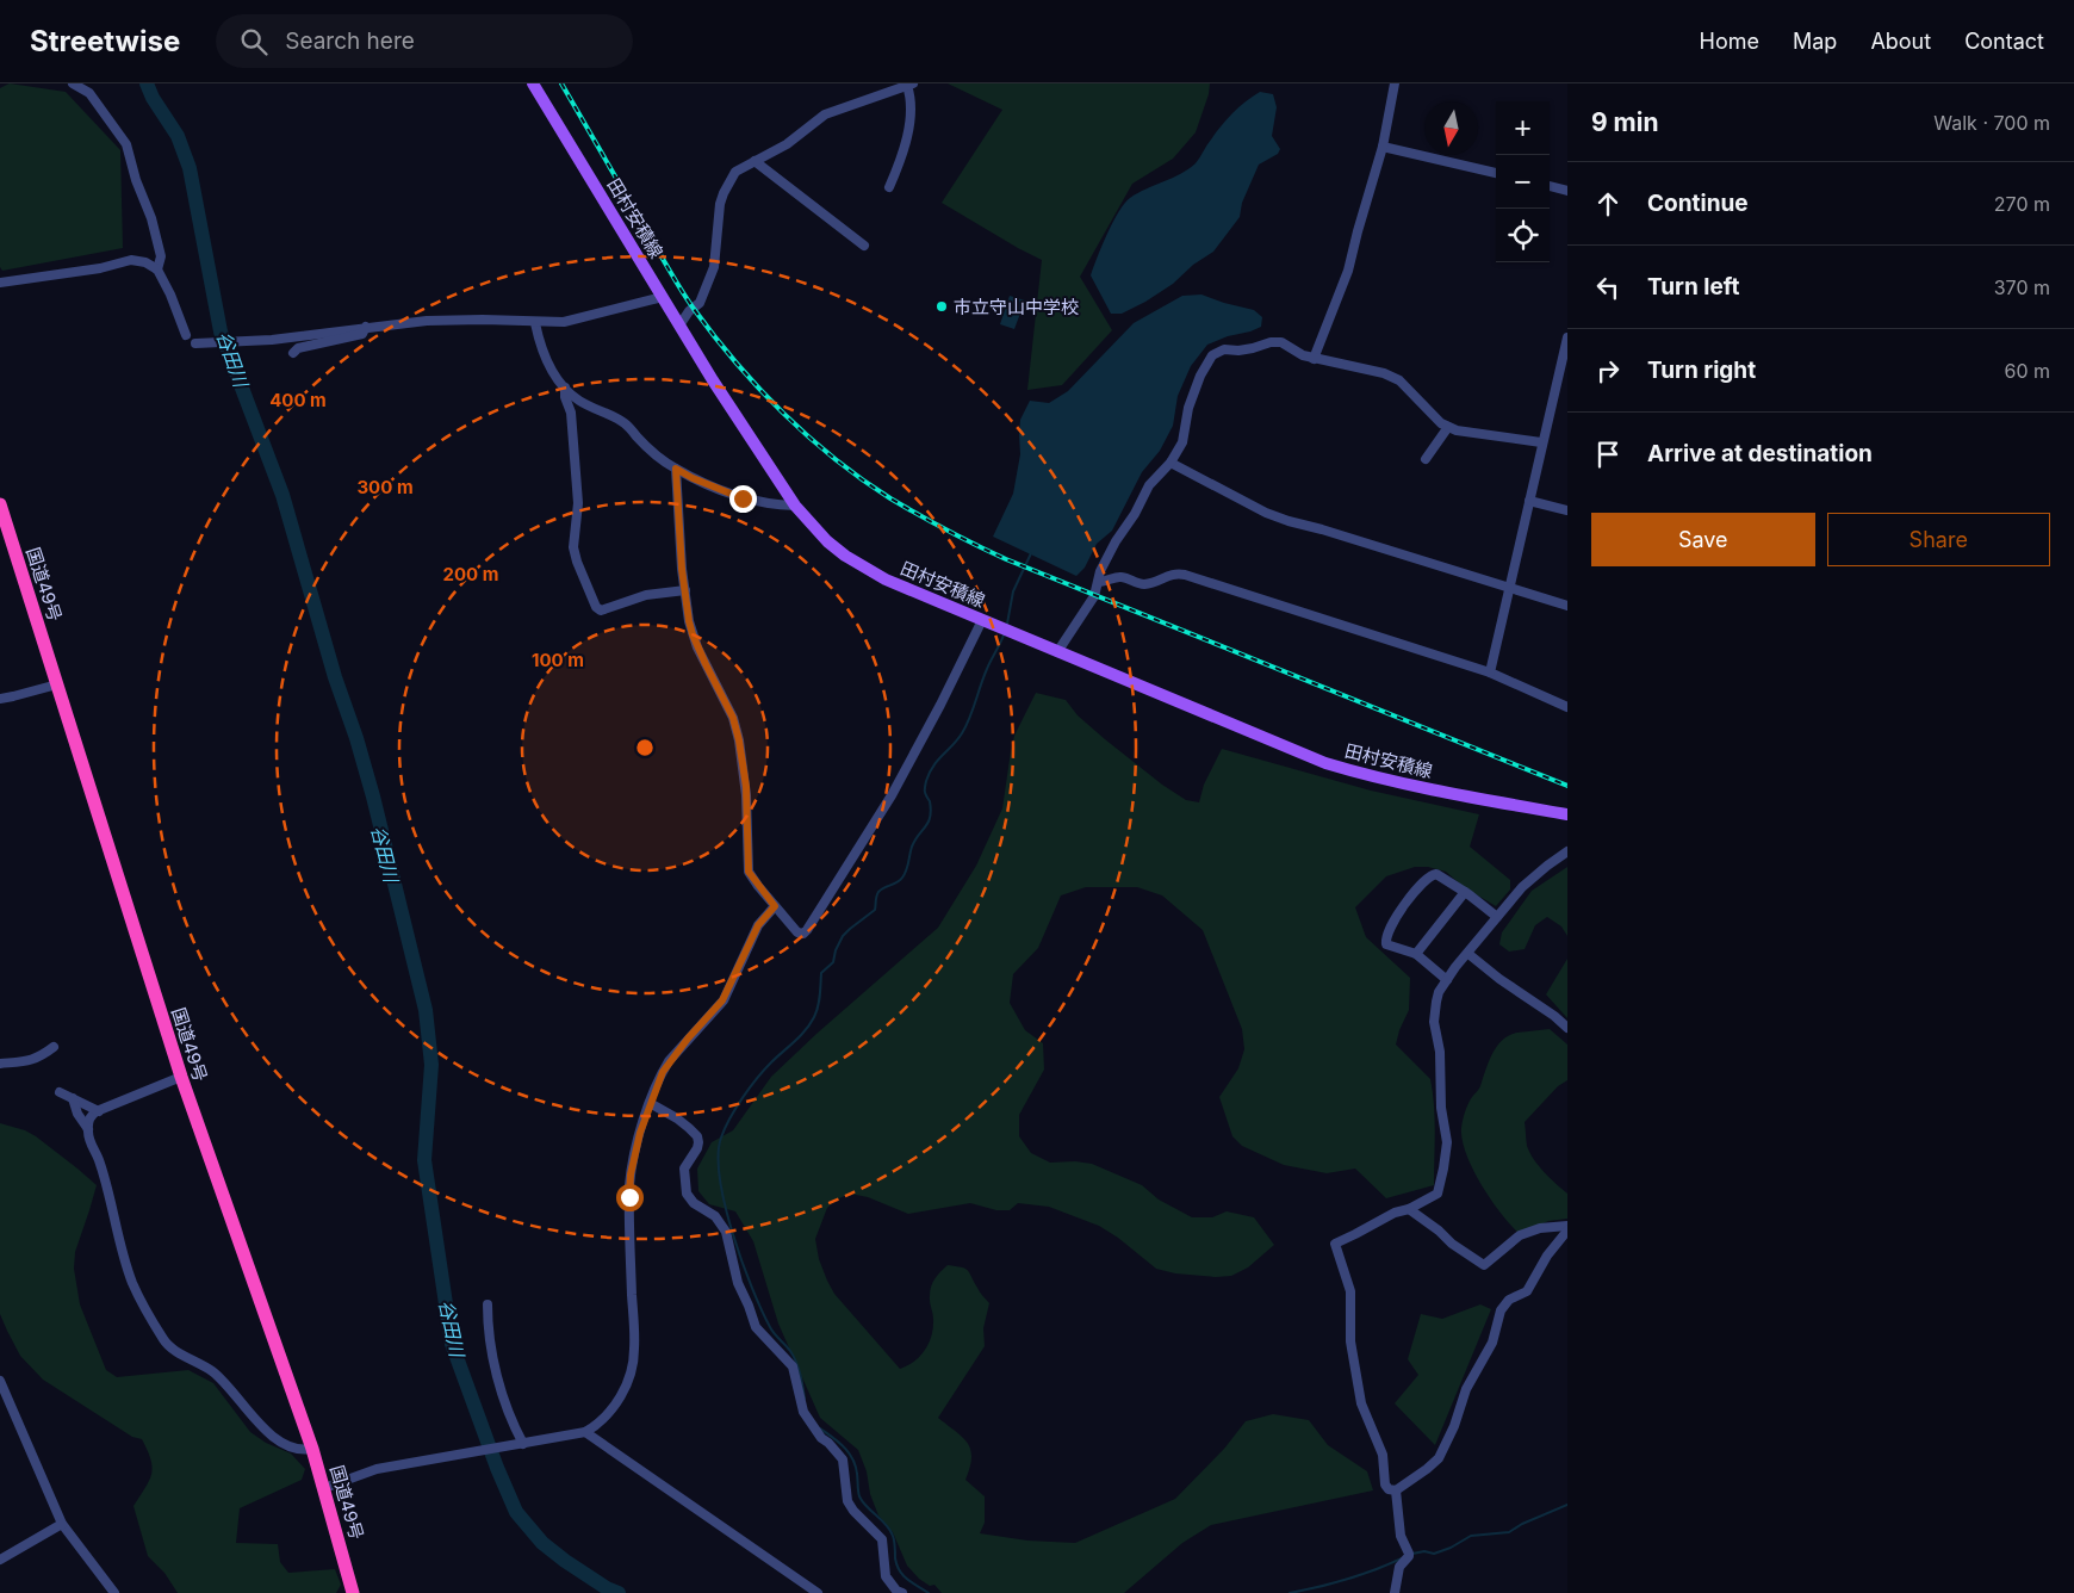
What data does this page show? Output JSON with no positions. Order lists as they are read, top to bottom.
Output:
{
  "streets": {
    "highway": ["国道49号"],
    "main road": ["田村安積線"]
  },
  "water": ["谷田川"],
  "places": ["市立守山中学校"],
  "north": "bottom",
  "page": {
    "header": "Streetwise",
    "search": "Search here",
    "nav": [
      "Home",
      "Map",
      "About",
      "Contact"
    ],
    "heading": ["9 min", "Walk · 700 m"],
    "map_buttons": ["+", "−"],
    "list": [
      ["Continue", "270 m"],
      ["Turn left", "370 m"],
      ["Turn right", "60 m"],
      "Arrive at destination"
    ],
    "buttons": ["Save", "Share"]
  },
  "rings": [
    "400 m",
    "300 m",
    "200 m",
    "100 m"
  ]
}
